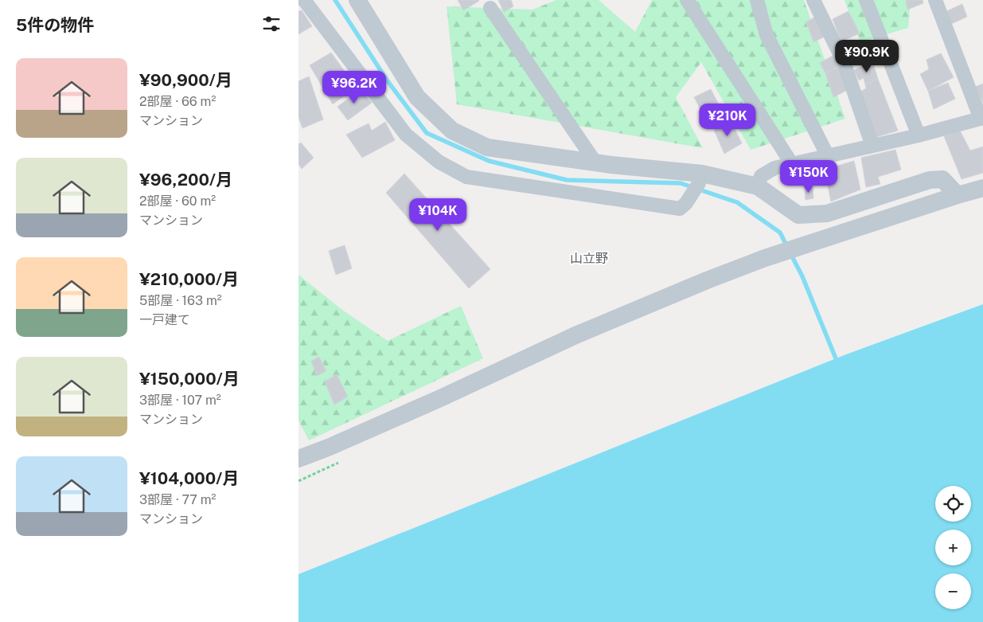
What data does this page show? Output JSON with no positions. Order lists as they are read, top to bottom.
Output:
{
  "districts": ["山立野"],
  "page": {
    "heading": "5件の物件",
    "price": [
      "¥90.9K",
      "¥96.2K",
      "¥210K",
      "¥150K",
      "¥104K"
    ],
    "list": [
      {
        "name": "¥90,900/月",
        "note": "2部屋 · 66 m² · マンション"
      },
      {
        "name": "¥96,200/月",
        "note": "2部屋 · 60 m² · マンション"
      },
      {
        "name": "¥210,000/月",
        "note": "5部屋 · 163 m² · 一戸建て"
      },
      {
        "name": "¥150,000/月",
        "note": "3部屋 · 107 m² · マンション"
      },
      {
        "name": "¥104,000/月",
        "note": "3部屋 · 77 m² · マンション"
      }
    ],
    "map_buttons": ["+", "−"]
  }
}
